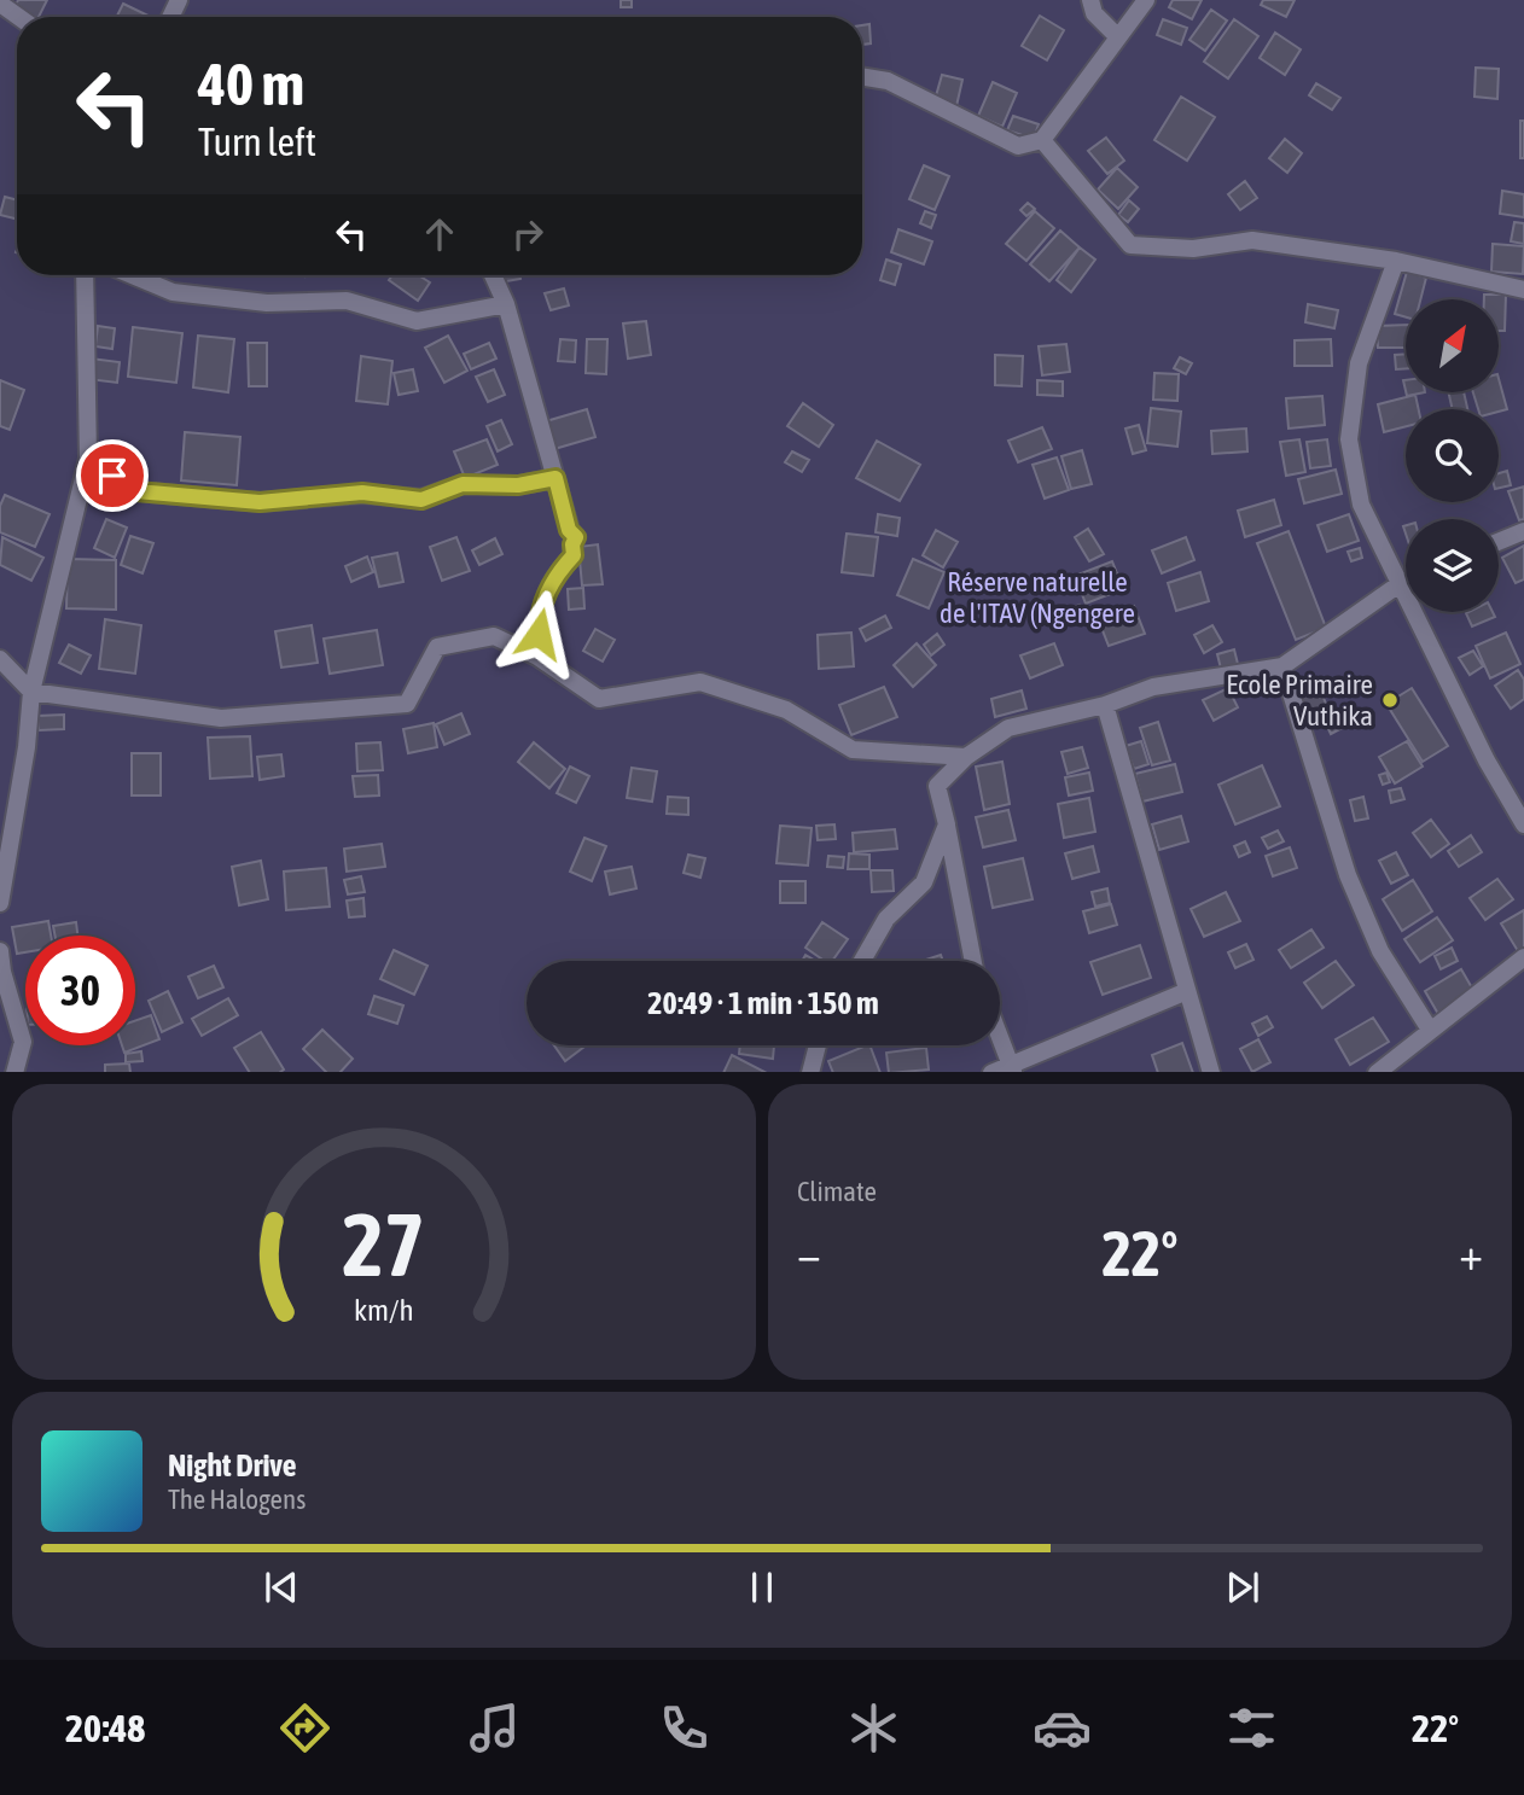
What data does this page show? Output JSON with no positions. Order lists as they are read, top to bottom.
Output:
{
  "parks": ["Réserve naturelle de l'ITAV (Ngengere"],
  "places": ["Ecole Primaire Vuthika"],
  "north": "top right",
  "page": {
    "turn": ["40 m", "Turn left"],
    "limit": "30",
    "trip": "20:49 · 1 min · 150 m",
    "tile": "Climate",
    "heat": ["−", "22°", "+"],
    "song": ["Night Drive", "The Halogens"],
    "tabs": ["20:48", "22°"],
    "gauge": ["27", "km/h"]
  }
}
